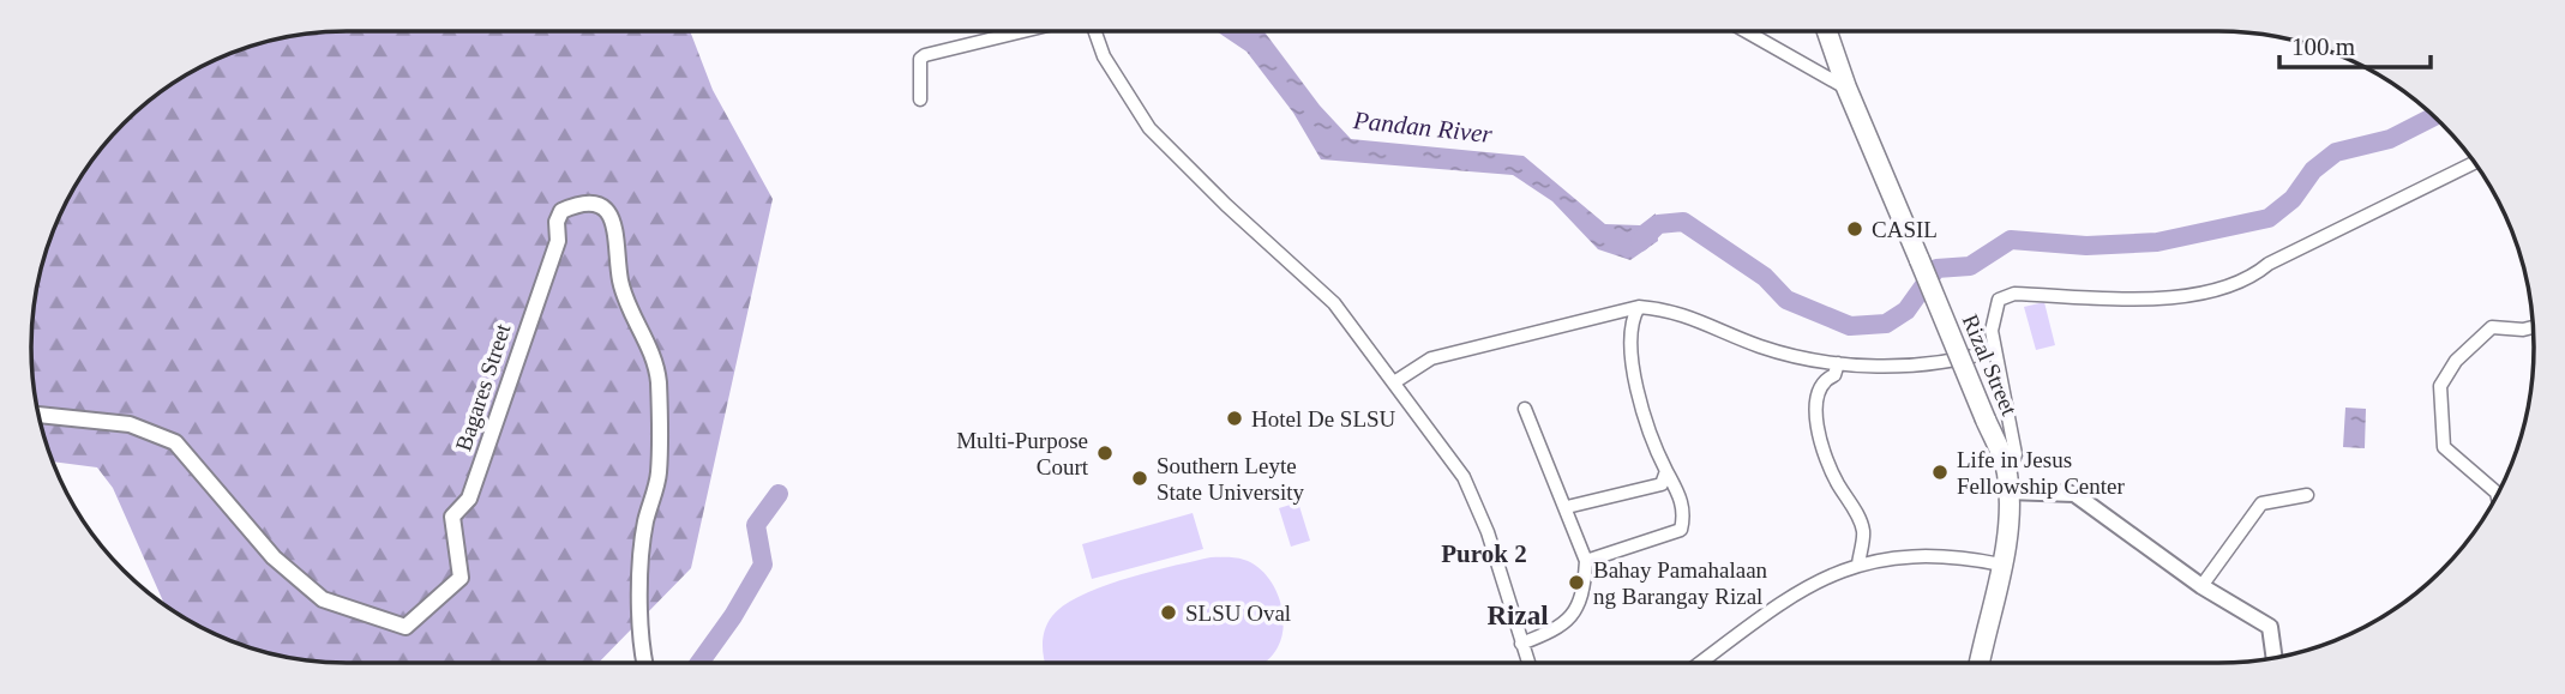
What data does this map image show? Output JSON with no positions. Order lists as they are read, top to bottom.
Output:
{
  "streets": {
    "main road": ["Rizal Street"],
    "street": ["Bagares Street"]
  },
  "districts": ["Purok 2", "Rizal"],
  "water": ["Pandan River"],
  "places": [
    "CASIL",
    "Hotel De SLSU",
    "Multi-Purpose Court",
    "Life in Jesus Fellowship Center",
    "Southern Leyte State University",
    "Bahay Pamahalaan ng Barangay Rizal",
    "SLSU Oval"
  ],
  "scale_bar": "100 m"
}
